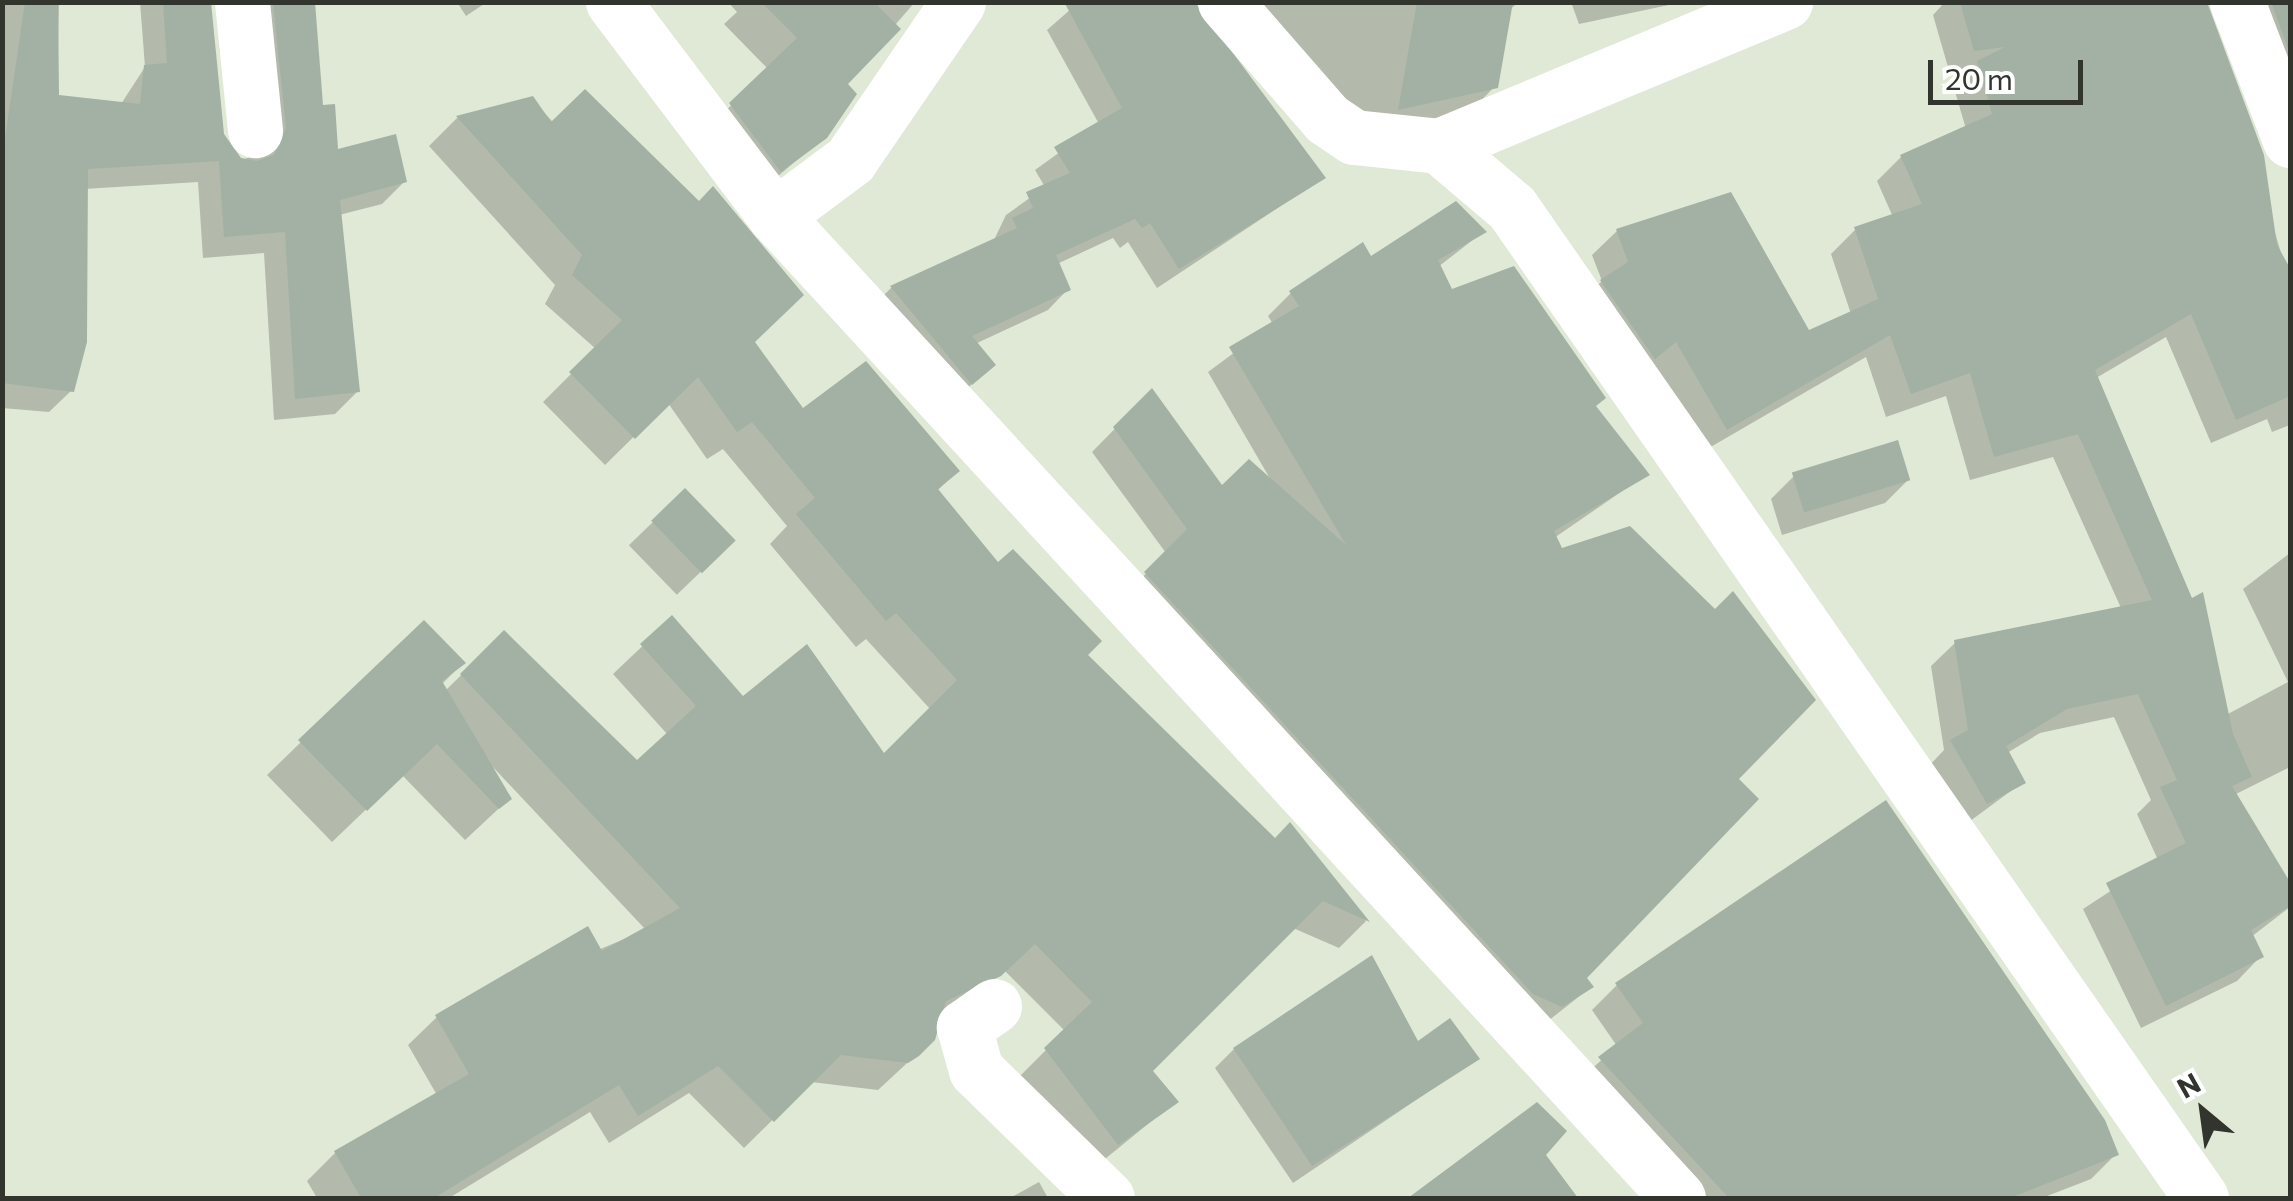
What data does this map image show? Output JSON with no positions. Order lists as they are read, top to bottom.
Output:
{
  "scale_bar": "20 m",
  "north": "top left"
}
